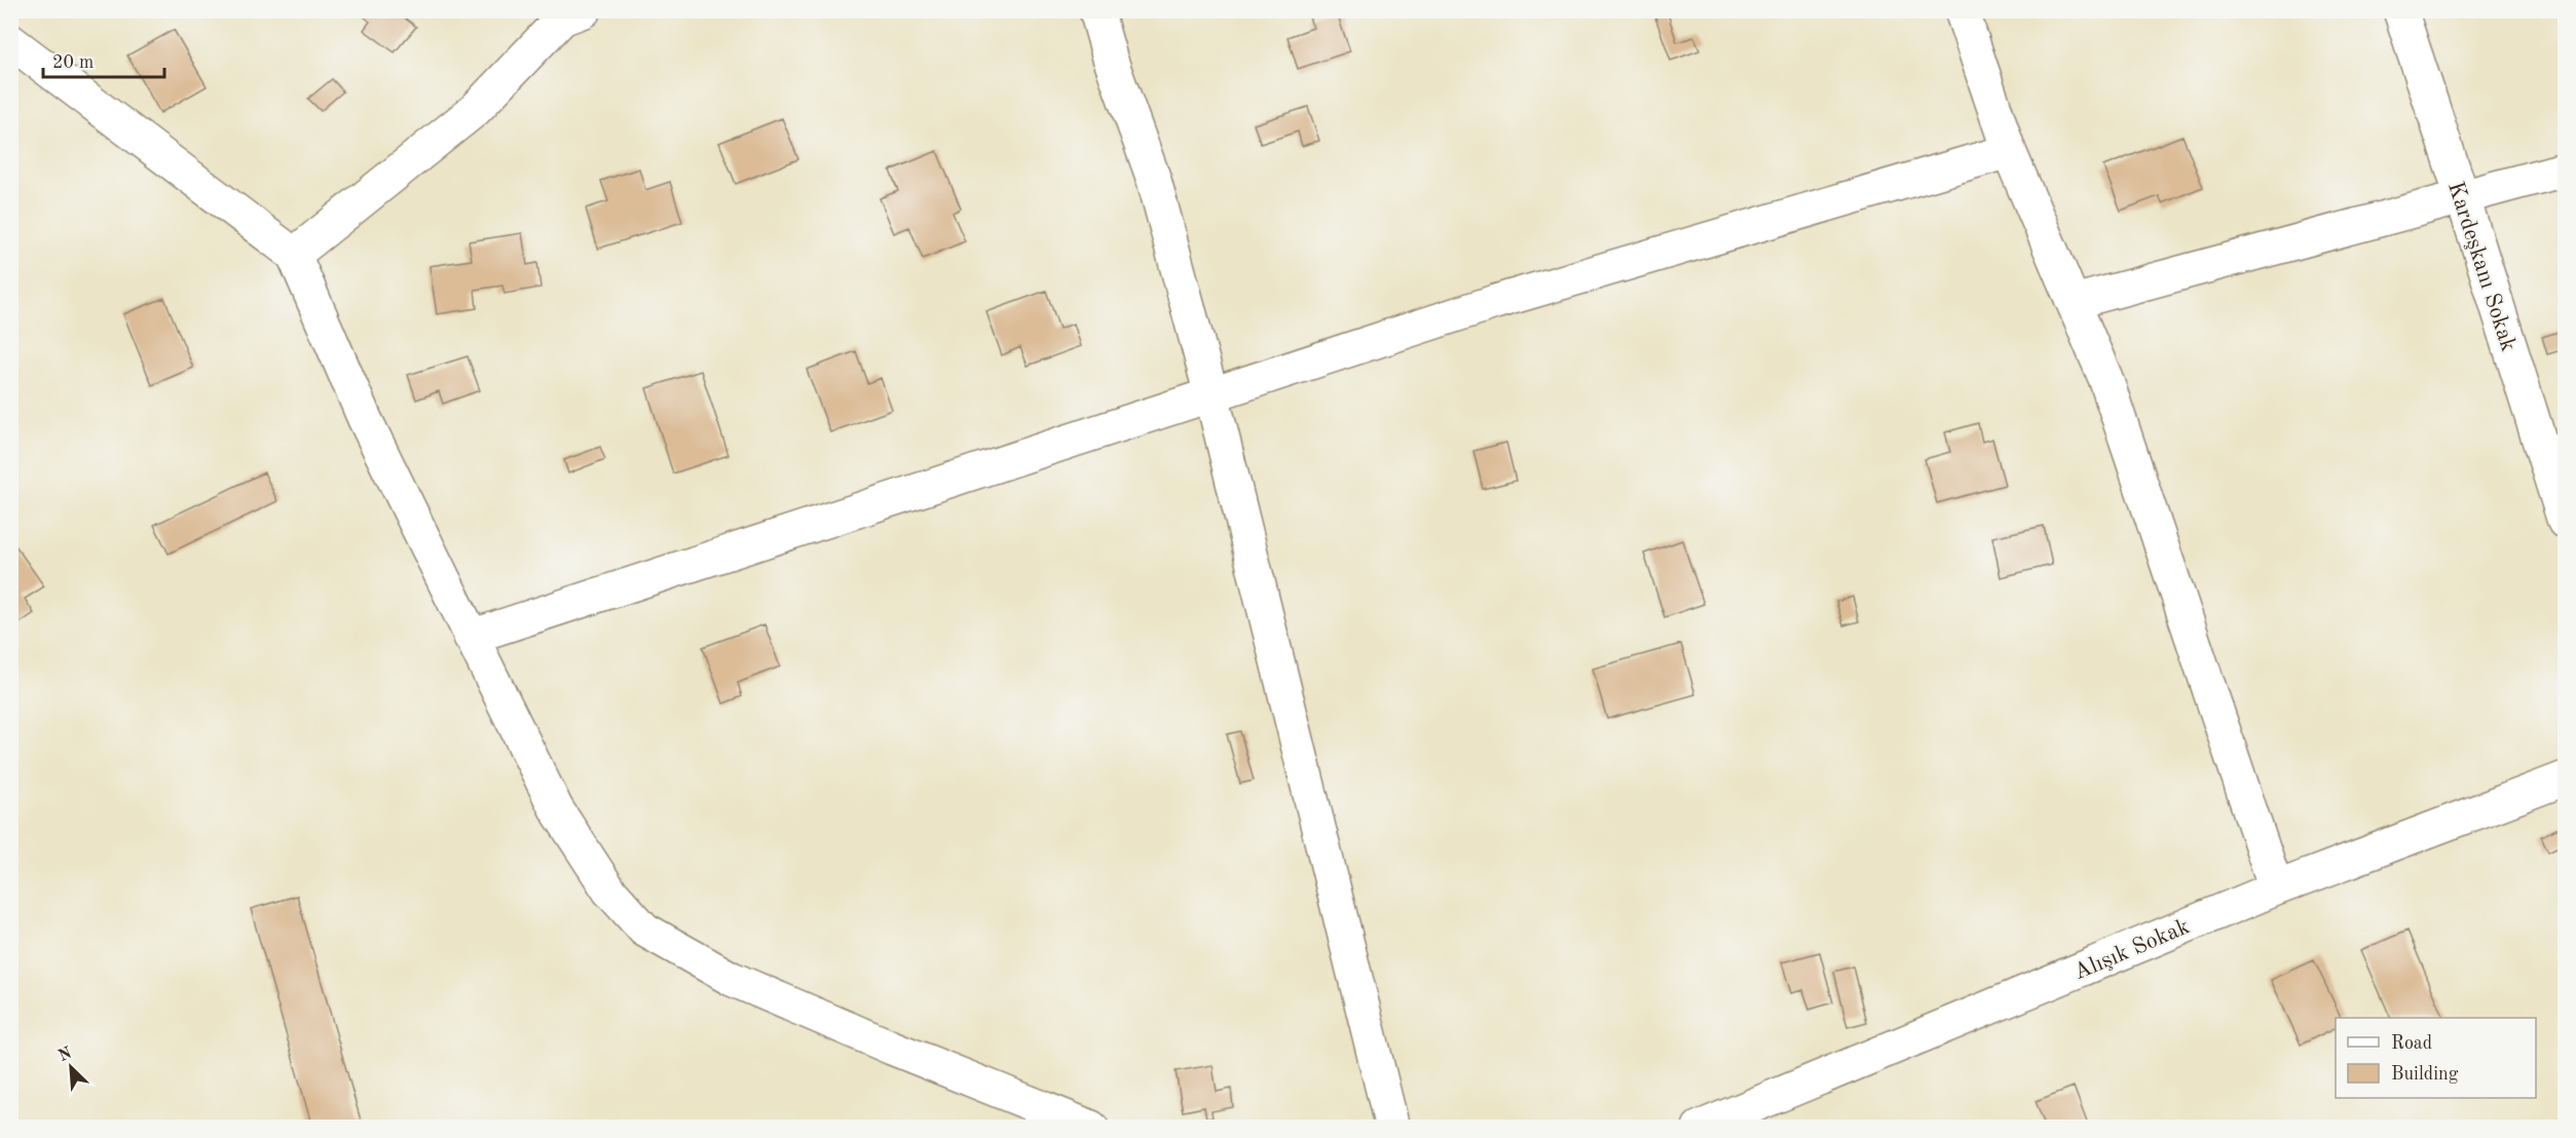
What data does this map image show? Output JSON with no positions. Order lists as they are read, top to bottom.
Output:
{
  "streets": {
    "street": ["Kardeşkanı Sokak", "Alışık Sokak"]
  },
  "legend": ["Road", "Building"],
  "scale_bar": "20 m",
  "north": "top left"
}
